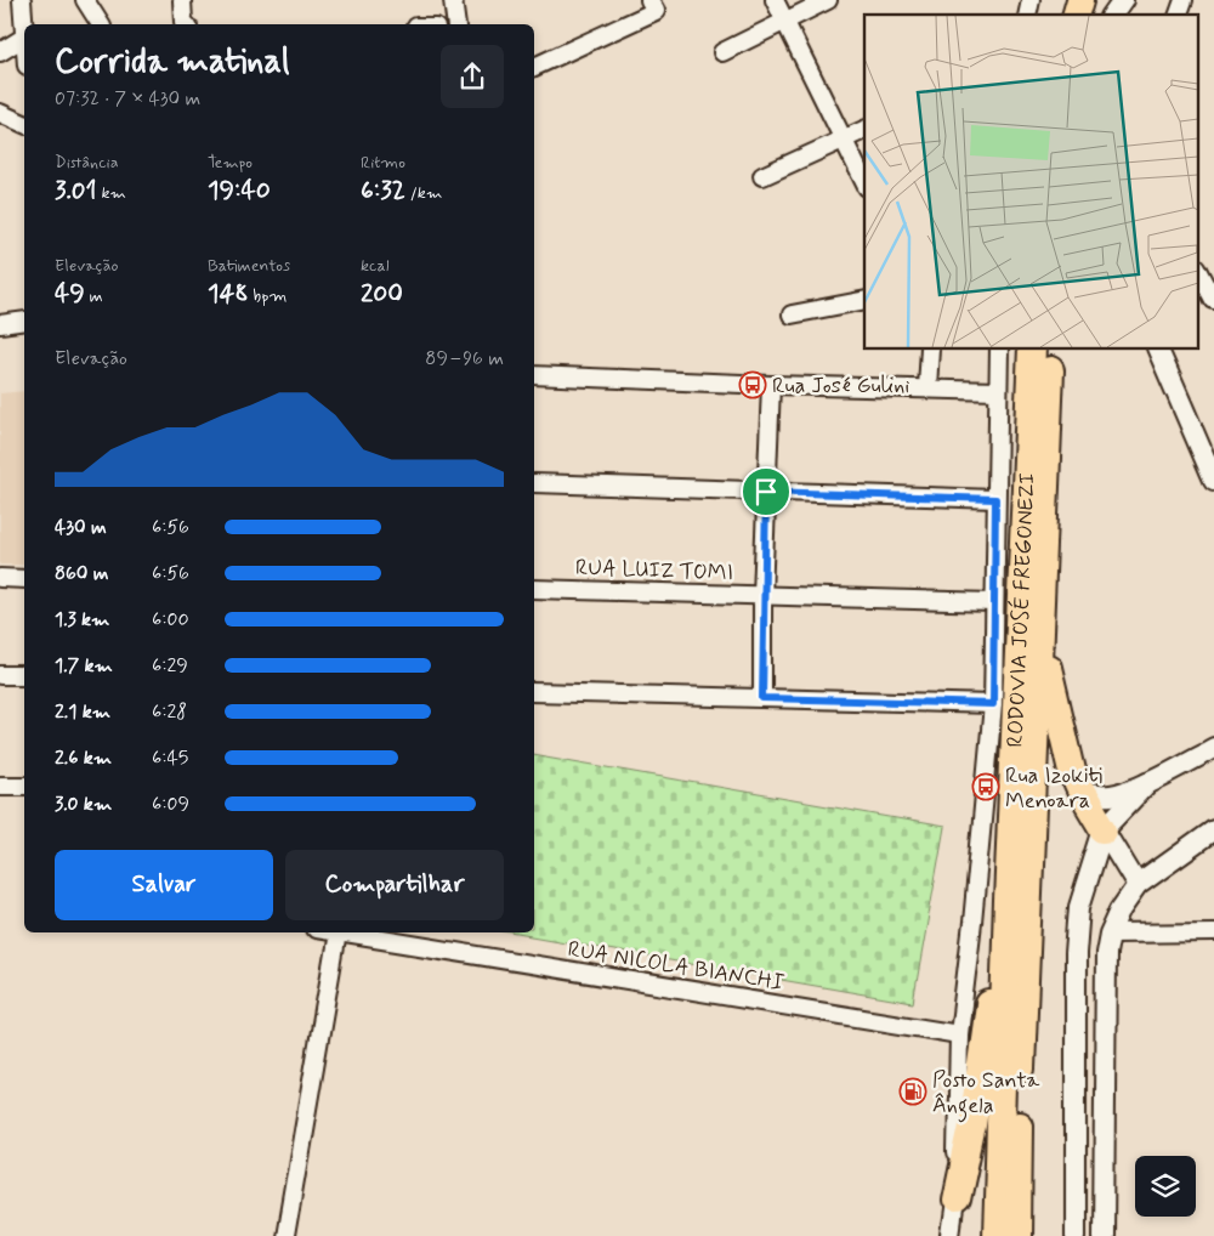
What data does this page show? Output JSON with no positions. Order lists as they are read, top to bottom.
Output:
{
  "streets": {
    "highway": ["RODOVIA JOSÉ FREGONEZI"],
    "street": ["RUA LUIZ TOMI", "RUA NICOLA BIANCHI"]
  },
  "places": {
    "bus stop": ["Rua José Gulini", "Rua Izokiti Menoara"],
    "fuel station": ["Posto Santa Ângela"]
  },
  "page": {
    "heading": ["Corrida matinal", "07:32 · 7 × 430 m"],
    "stats": [
      ["Distância", "3.01 km"],
      ["Tempo", "19:40"],
      ["Ritmo", "6:32 /km"],
      ["Elevação", "49 m"],
      ["Batimentos", "148 bpm"],
      ["kcal", "200"]
    ],
    "chart": ["Elevação", "89–96 m"],
    "list": [
      {
        "name": "430 m",
        "note": "6:56"
      },
      {
        "name": "860 m",
        "note": "6:56"
      },
      {
        "name": "1.3 km",
        "note": "6:00"
      },
      {
        "name": "1.7 km",
        "note": "6:29"
      },
      {
        "name": "2.1 km",
        "note": "6:28"
      },
      {
        "name": "2.6 km",
        "note": "6:45"
      },
      {
        "name": "3.0 km",
        "note": "6:09"
      }
    ],
    "buttons": ["Salvar", "Compartilhar"]
  }
}
